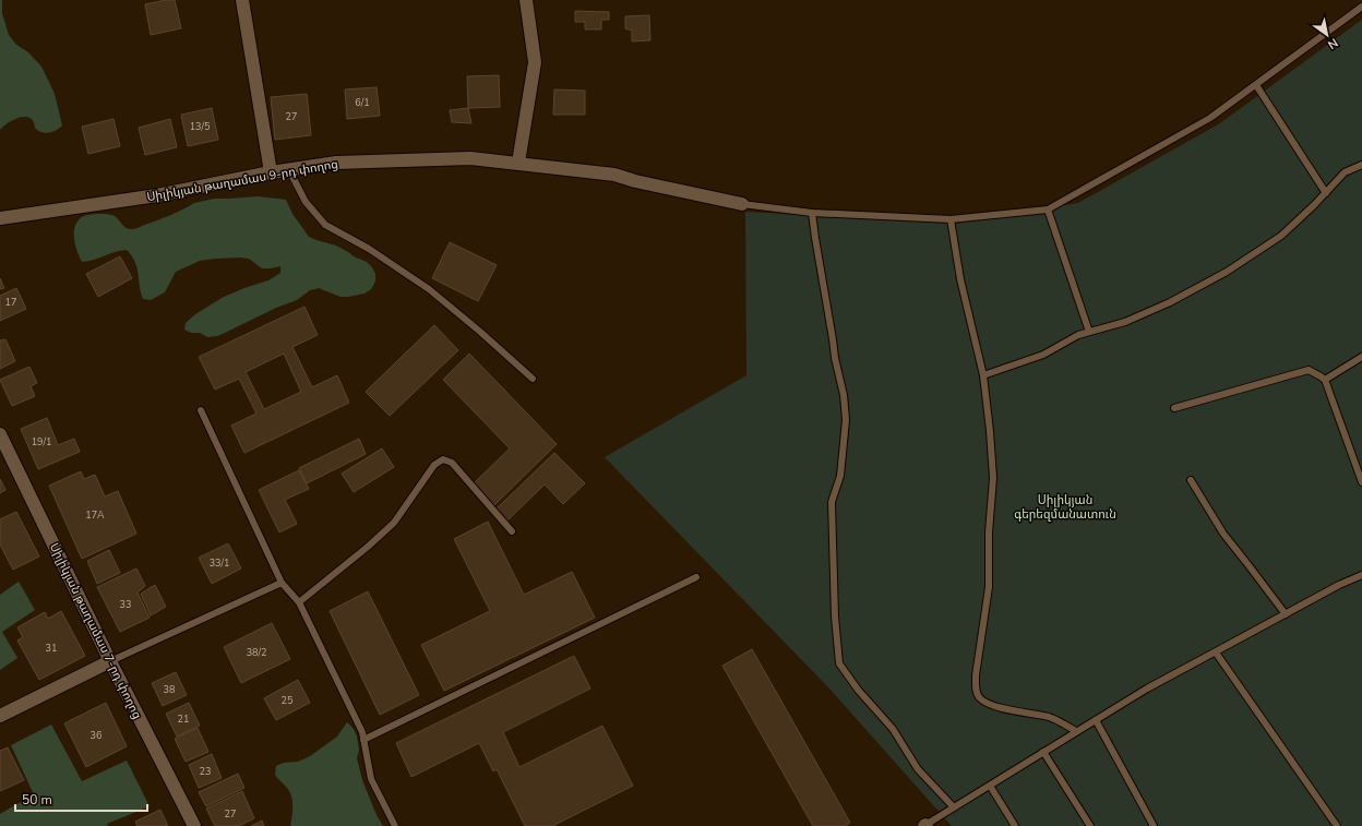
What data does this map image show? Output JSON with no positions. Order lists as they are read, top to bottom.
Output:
{
  "streets": {
    "street": ["Սիլիկյան թաղամաս 9-րդ փողոց", "Սիլիկյան թաղամաս 7-րդ փողոց"]
  },
  "parks": ["Սիլիկյան գերեզմանատուն"],
  "house_numbers": [
    "6/1",
    "27",
    "13/5",
    "17",
    "19/1",
    "17А",
    "33/1",
    "33",
    "31",
    "38/2",
    "38",
    "25",
    "21",
    "36",
    "23",
    "27"
  ],
  "scale_bar": "50 m",
  "north": "bottom right"
}
